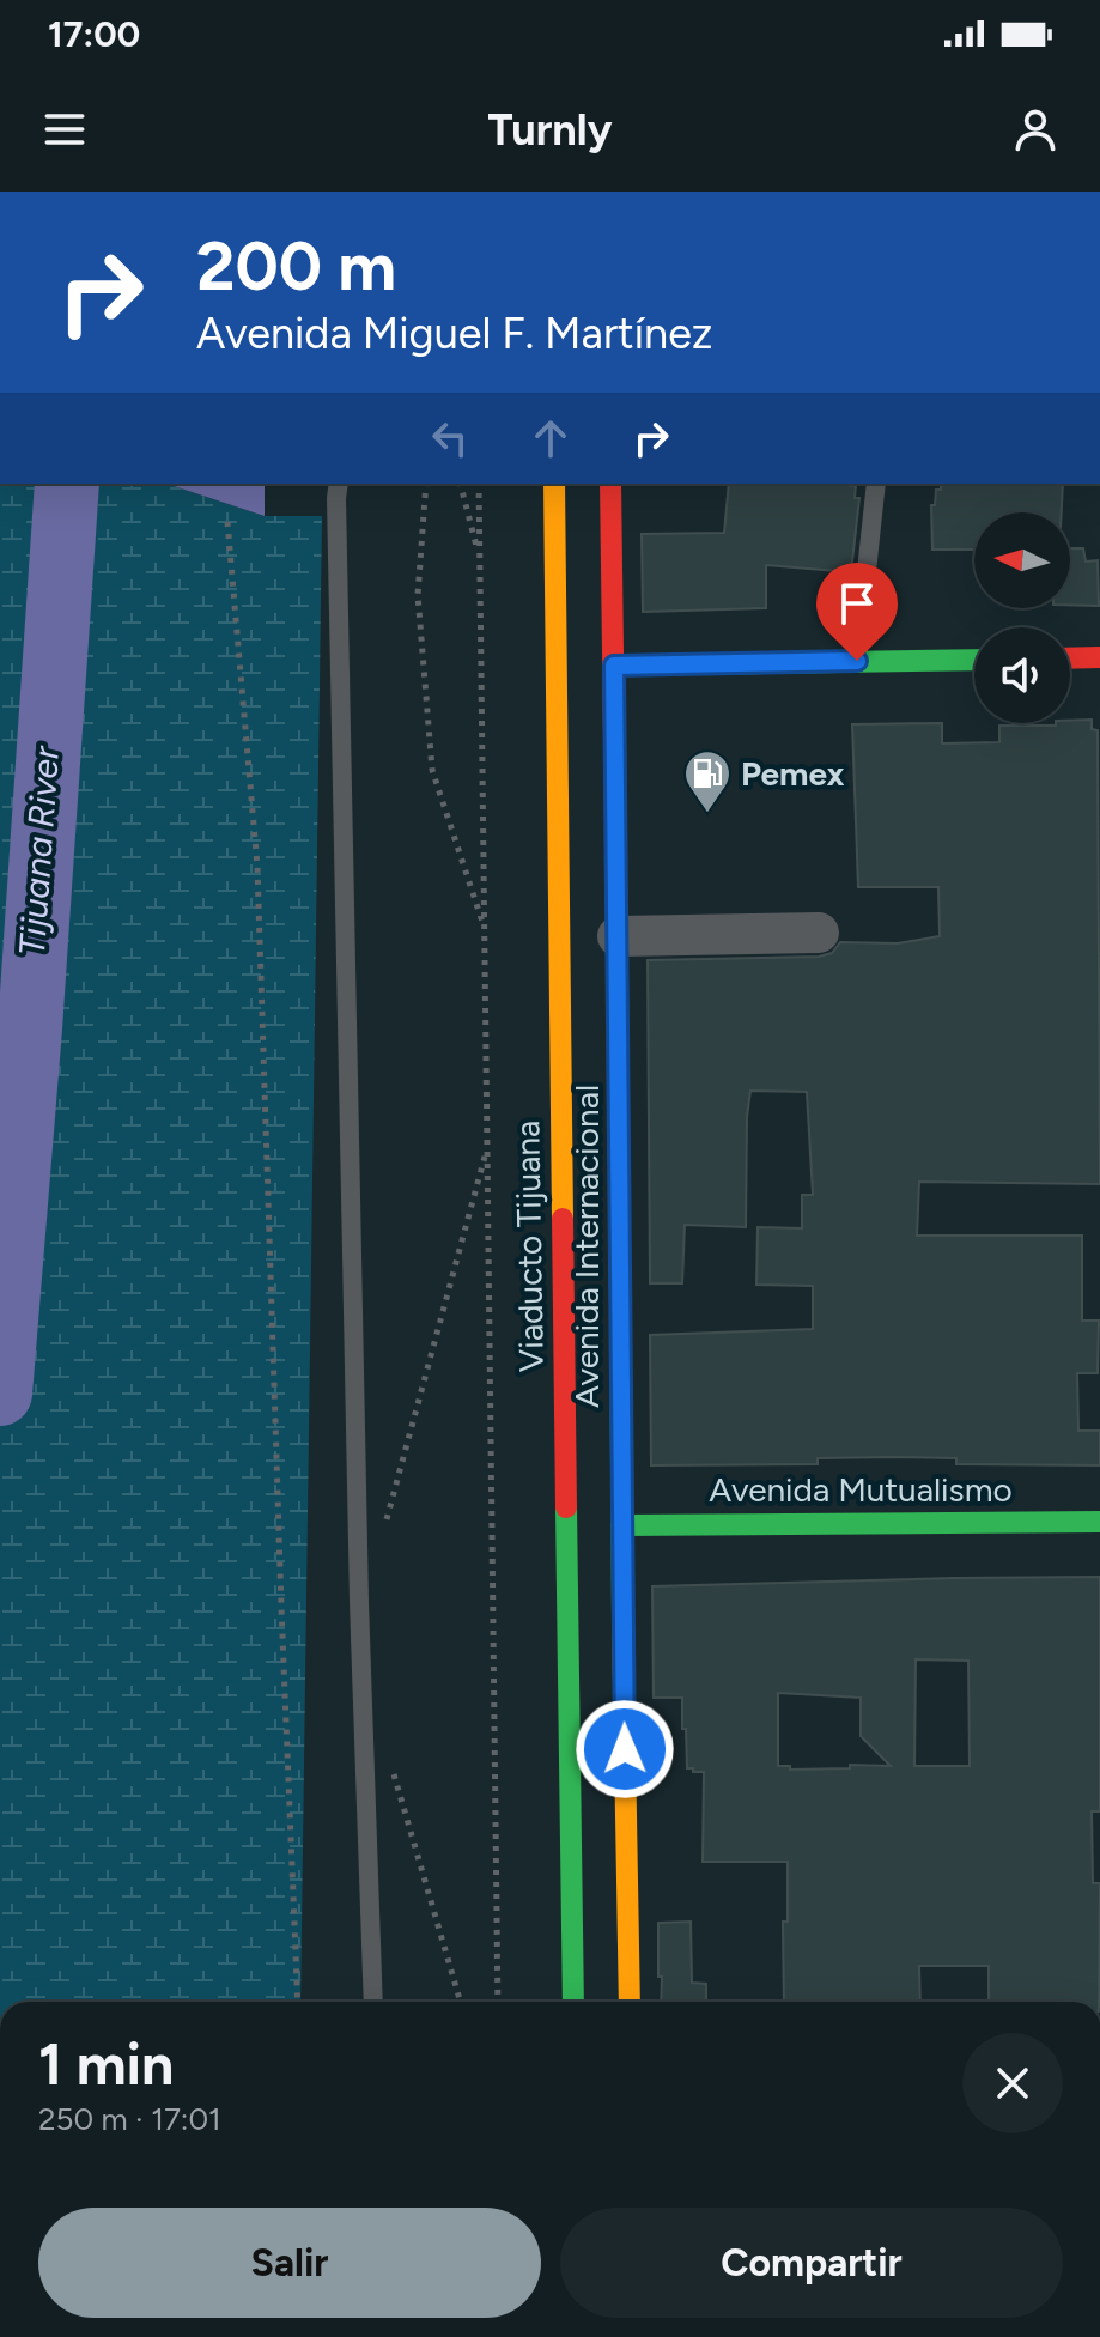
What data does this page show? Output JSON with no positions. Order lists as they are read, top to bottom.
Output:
{
  "streets": {
    "main road": ["Viaducto Tijuana", "Avenida Internacional", "Avenida Mutualismo"]
  },
  "crossings": [
    ["Avenida Internacional", "Avenida Mutualismo"]
  ],
  "water": ["Tijuana River"],
  "places": {
    "fuel station": ["Pemex"]
  },
  "north": "left",
  "page": {
    "status": "17:00",
    "header": "Turnly",
    "turn": ["200 m", "Avenida Miguel F. Martínez"],
    "heading": ["1 min", "250 m · 17:01"],
    "buttons": ["Salir", "Compartir"]
  }
}
